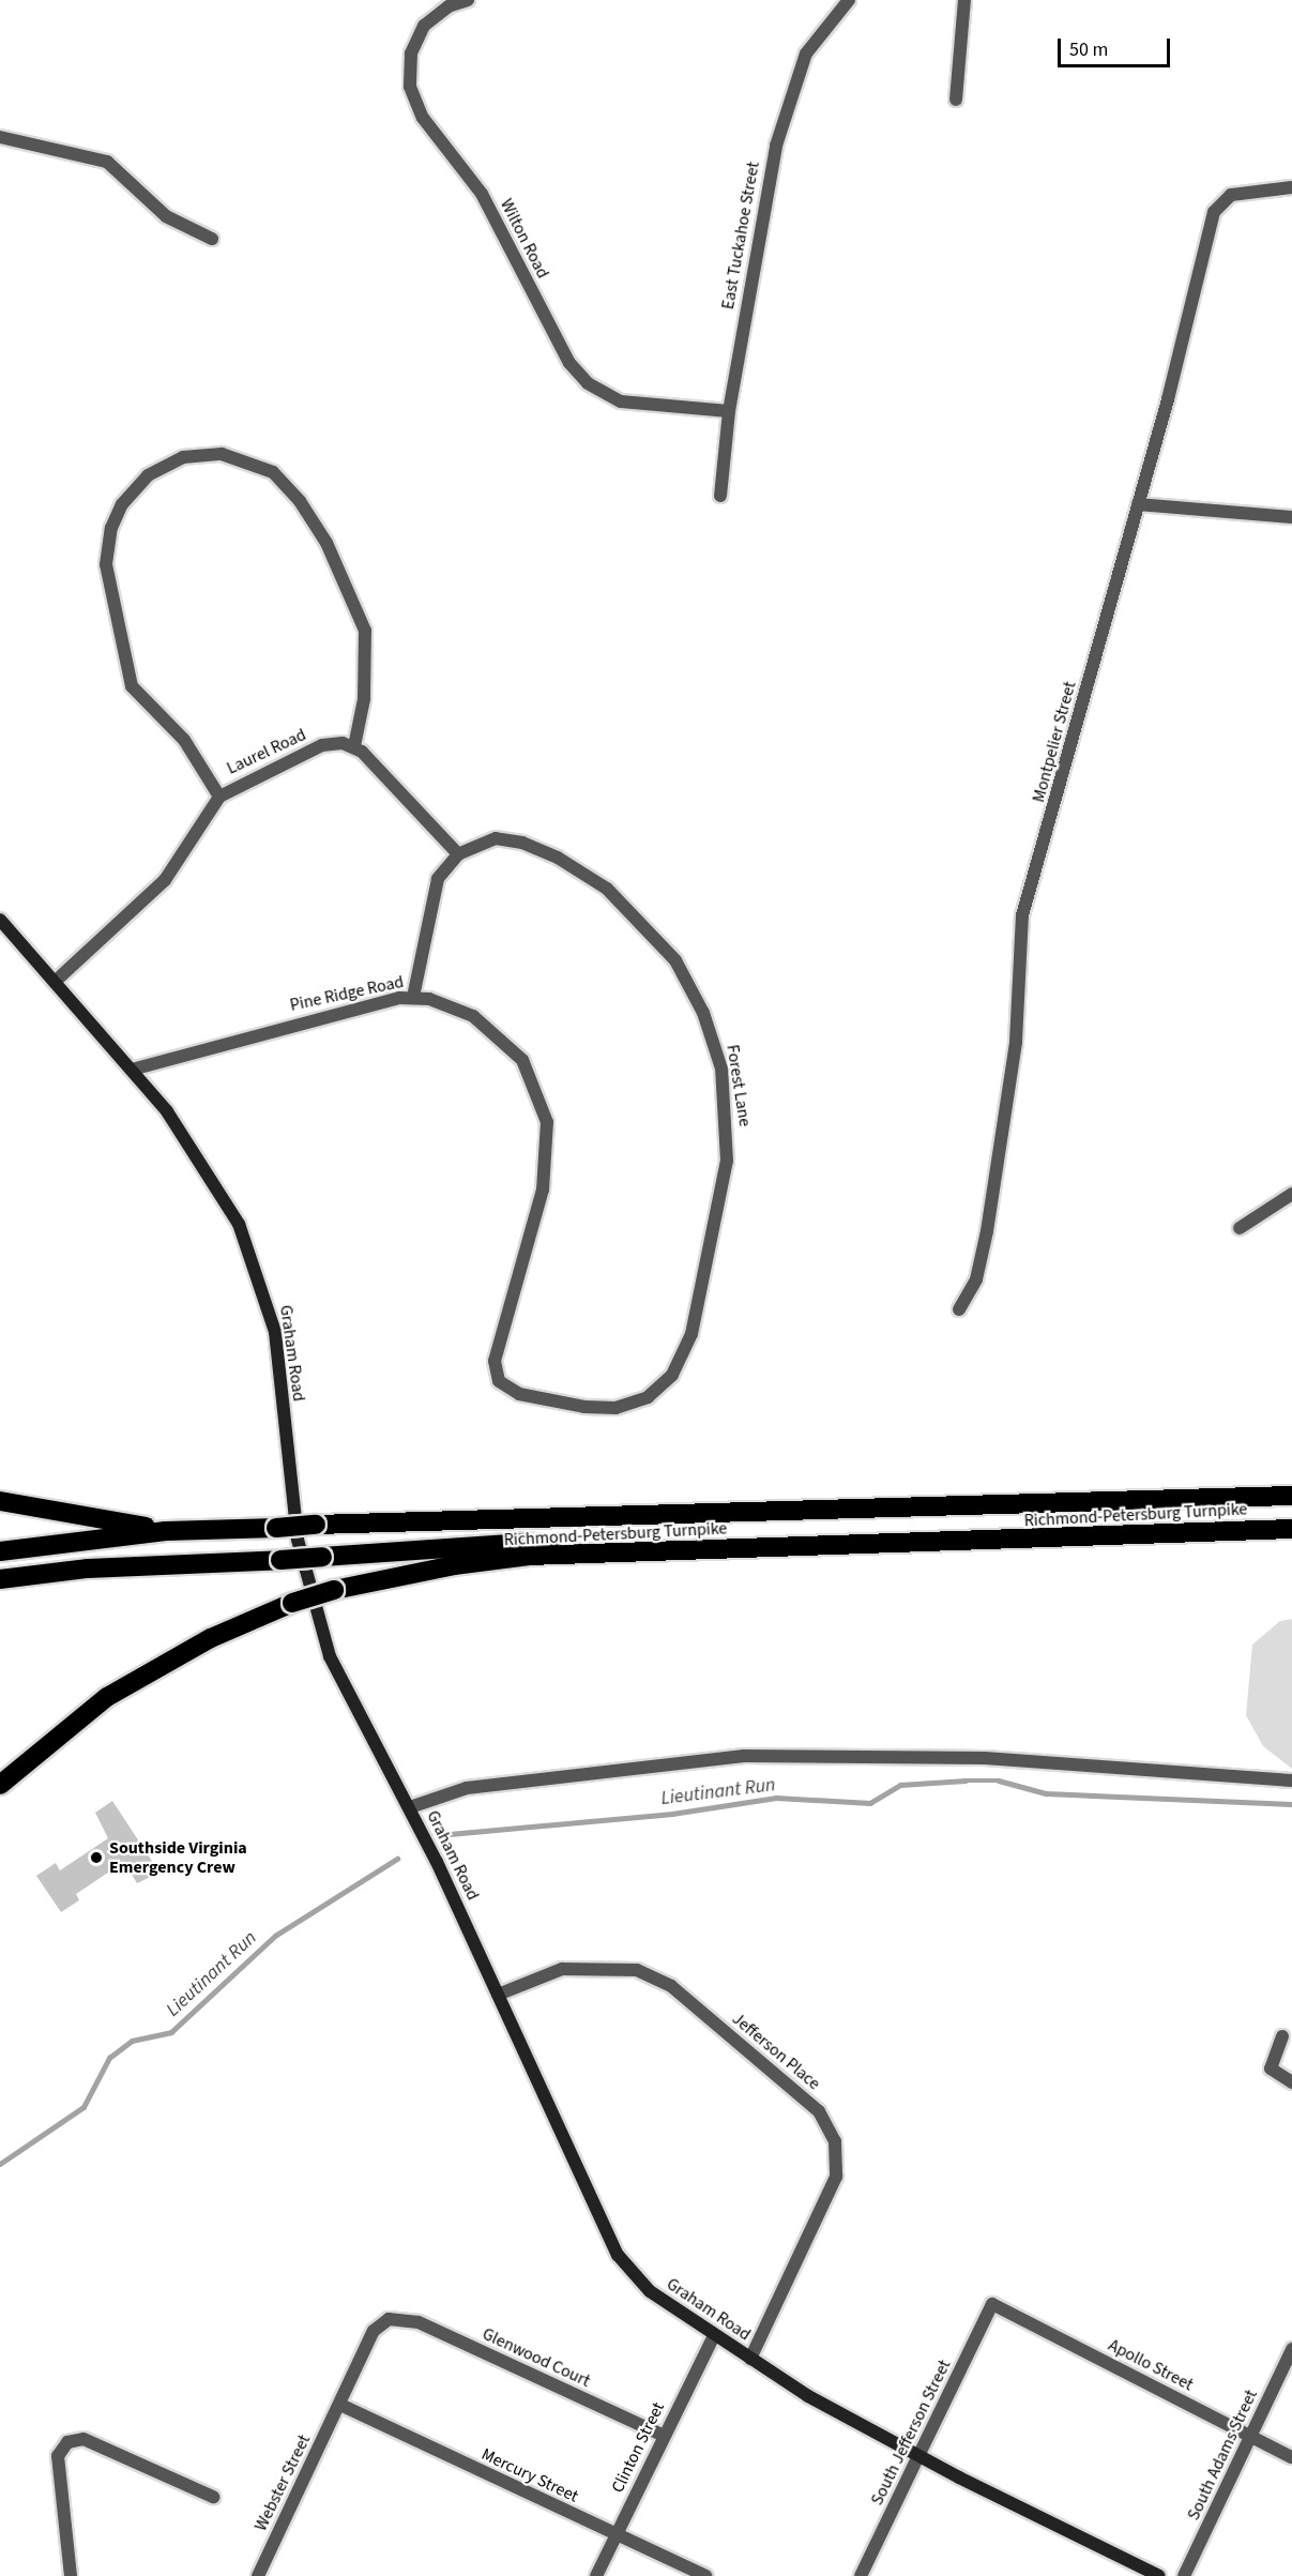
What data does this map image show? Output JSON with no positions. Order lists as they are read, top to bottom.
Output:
{
  "streets": {
    "highway": ["Richmond-Petersburg Turnpike"],
    "main road": ["Graham Road"],
    "street": [
      "East Tuckahoe Street",
      "Wilton Road",
      "Montpelier Street",
      "Laurel Road",
      "Pine Ridge Road",
      "Forest Lane",
      "Jefferson Place",
      "Glenwood Court",
      "Apollo Street",
      "South Jefferson Street",
      "Clinton Street",
      "South Adams Street",
      "Mercury Street",
      "Webster Street"
    ]
  },
  "crossings": [
    ["East Tuckahoe Street", "Wilton Road"],
    ["Laurel Road", "Graham Road"],
    ["Pine Ridge Road", "Forest Lane"],
    ["Pine Ridge Road", "Graham Road"],
    ["Graham Road", "Jefferson Place"],
    ["Graham Road", "South Jefferson Street"],
    ["Graham Road", "Clinton Street"],
    ["Glenwood Court", "Clinton Street"],
    ["Glenwood Court", "Webster Street"],
    ["Apollo Street", "South Jefferson Street"],
    ["Apollo Street", "South Adams Street"],
    ["Clinton Street", "Mercury Street"],
    ["Mercury Street", "Webster Street"]
  ],
  "water": ["Lieutinant Run"],
  "places": ["Southside Virginia Emergency Crew"],
  "scale_bar": "50 m"
}
